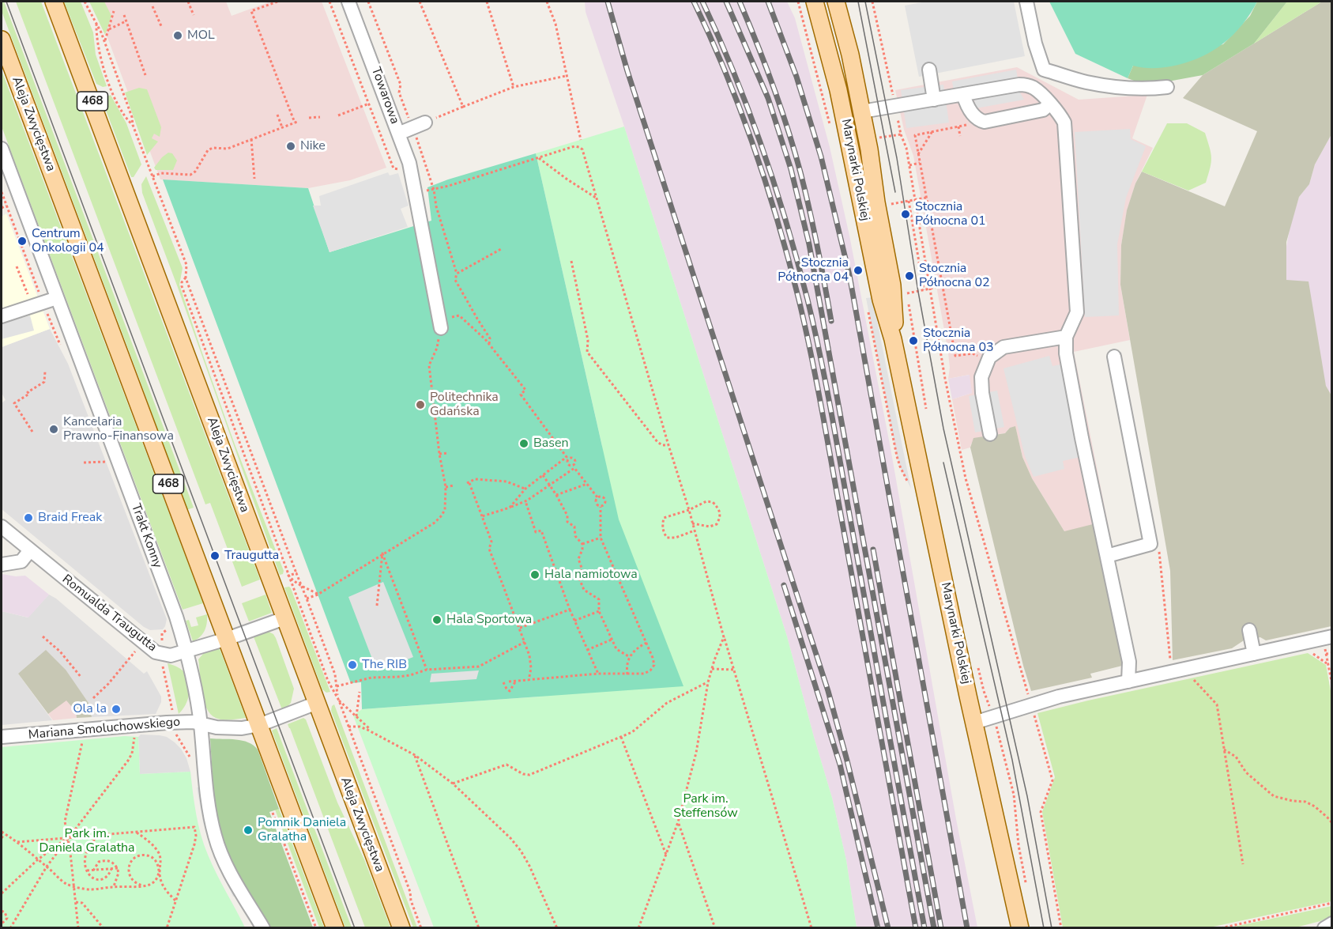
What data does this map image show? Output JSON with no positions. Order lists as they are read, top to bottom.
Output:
{
  "streets": {
    "main road": ["468", "Aleja Zwycięstwa", "Marynarki Polskiej"],
    "street": [
      "Towarowa",
      "Trakt Konny",
      "Romualda Traugutta",
      "Mariana Smoluchowskiego"
    ]
  },
  "crossings": [
    ["Aleja Zwycięstwa", "Romualda Traugutta"],
    ["Aleja Zwycięstwa", "Mariana Smoluchowskiego"],
    ["Trakt Konny", "Romualda Traugutta"],
    ["Trakt Konny", "Mariana Smoluchowskiego"]
  ],
  "parks": ["Park im. Steffensów", "Park im. Daniela Gralatha"],
  "places": [
    "MOL",
    "Nike",
    "Stocznia Północna 01",
    "Centrum Onkologii 04",
    "Stocznia Północna 04",
    "Stocznia Północna 02",
    "Stocznia Północna 03",
    "Politechnika Gdańska",
    "Kancelaria Prawno-Finansowa",
    "Basen",
    "Braid Freak",
    "Traugutta",
    "Hala namiotowa",
    "Hala Sportowa",
    "The RIB",
    "Ola la",
    "Pomnik Daniela Gralatha"
  ]
}
